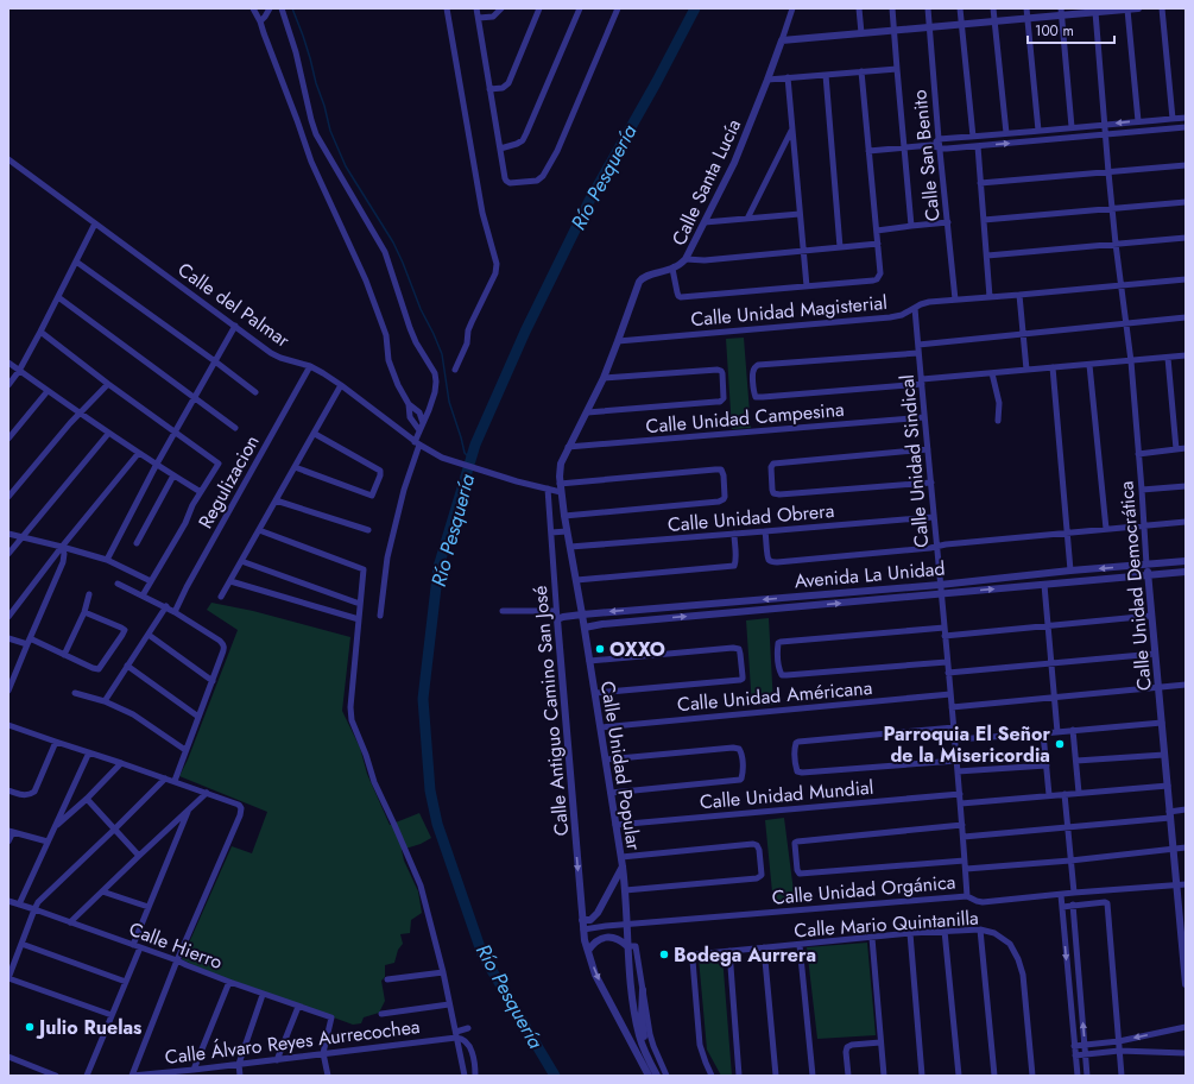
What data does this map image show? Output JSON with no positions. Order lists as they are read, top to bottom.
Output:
{
  "streets": {
    "street": [
      "Calle San Benito",
      "Calle Santa Lucía",
      "Calle del Palmar",
      "Calle Unidad Magisterial",
      "Calle Unidad Campesina",
      "Calle Unidad Sindical",
      "Regulizacion",
      "Calle Unidad Obrera",
      "Avenida La Unidad",
      "Calle Unidad Democrática",
      "Calle Unidad Américana",
      "Calle Antiguo Camino San José",
      "Calle Unidad Popular",
      "Calle Unidad Mundial",
      "Calle Unidad Orgánica",
      "Calle Mario Quintanilla",
      "Calle Hierro",
      "Calle Álvaro Reyes Aurrecochea"
    ]
  },
  "crossings": [
    ["Calle San Benito", "Calle Unidad Magisterial"],
    ["Calle Santa Lucía", "Calle Unidad Magisterial"],
    ["Calle Santa Lucía", "Calle Unidad Popular"],
    ["Calle del Palmar", "Regulizacion"],
    ["Calle del Palmar", "Calle Antiguo Camino San José"],
    ["Calle del Palmar", "Calle Unidad Popular"],
    ["Calle Unidad Magisterial", "Calle Unidad Sindical"],
    ["Calle Unidad Magisterial", "Calle Unidad Democrática"],
    ["Calle Unidad Magisterial", "Calle Unidad Popular"],
    ["Calle Unidad Campesina", "Calle Unidad Sindical"],
    ["Calle Unidad Campesina", "Calle Unidad Popular"],
    ["Calle Unidad Sindical", "Calle Unidad Obrera"],
    ["Calle Unidad Sindical", "Avenida La Unidad"],
    ["Calle Unidad Sindical", "Calle Unidad Américana"],
    ["Calle Unidad Sindical", "Calle Unidad Mundial"],
    ["Calle Unidad Sindical", "Calle Unidad Orgánica"],
    ["Calle Unidad Obrera", "Calle Unidad Popular"],
    ["Avenida La Unidad", "Calle Unidad Democrática"],
    ["Avenida La Unidad", "Calle Antiguo Camino San José"],
    ["Avenida La Unidad", "Calle Unidad Popular"],
    ["Calle Unidad Democrática", "Calle Unidad Orgánica"],
    ["Calle Unidad Américana", "Calle Unidad Popular"],
    ["Calle Antiguo Camino San José", "Calle Unidad Orgánica"],
    ["Calle Unidad Popular", "Calle Unidad Mundial"],
    ["Calle Unidad Popular", "Calle Unidad Orgánica"],
    ["Calle Hierro", "Calle Álvaro Reyes Aurrecochea"]
  ],
  "water": ["Río Pesquería"],
  "places": [
    "OXXO",
    "Parroquia El Señor de la Misericordia",
    "Bodega Aurrera",
    "Julio Ruelas"
  ],
  "scale_bar": "100 m"
}
